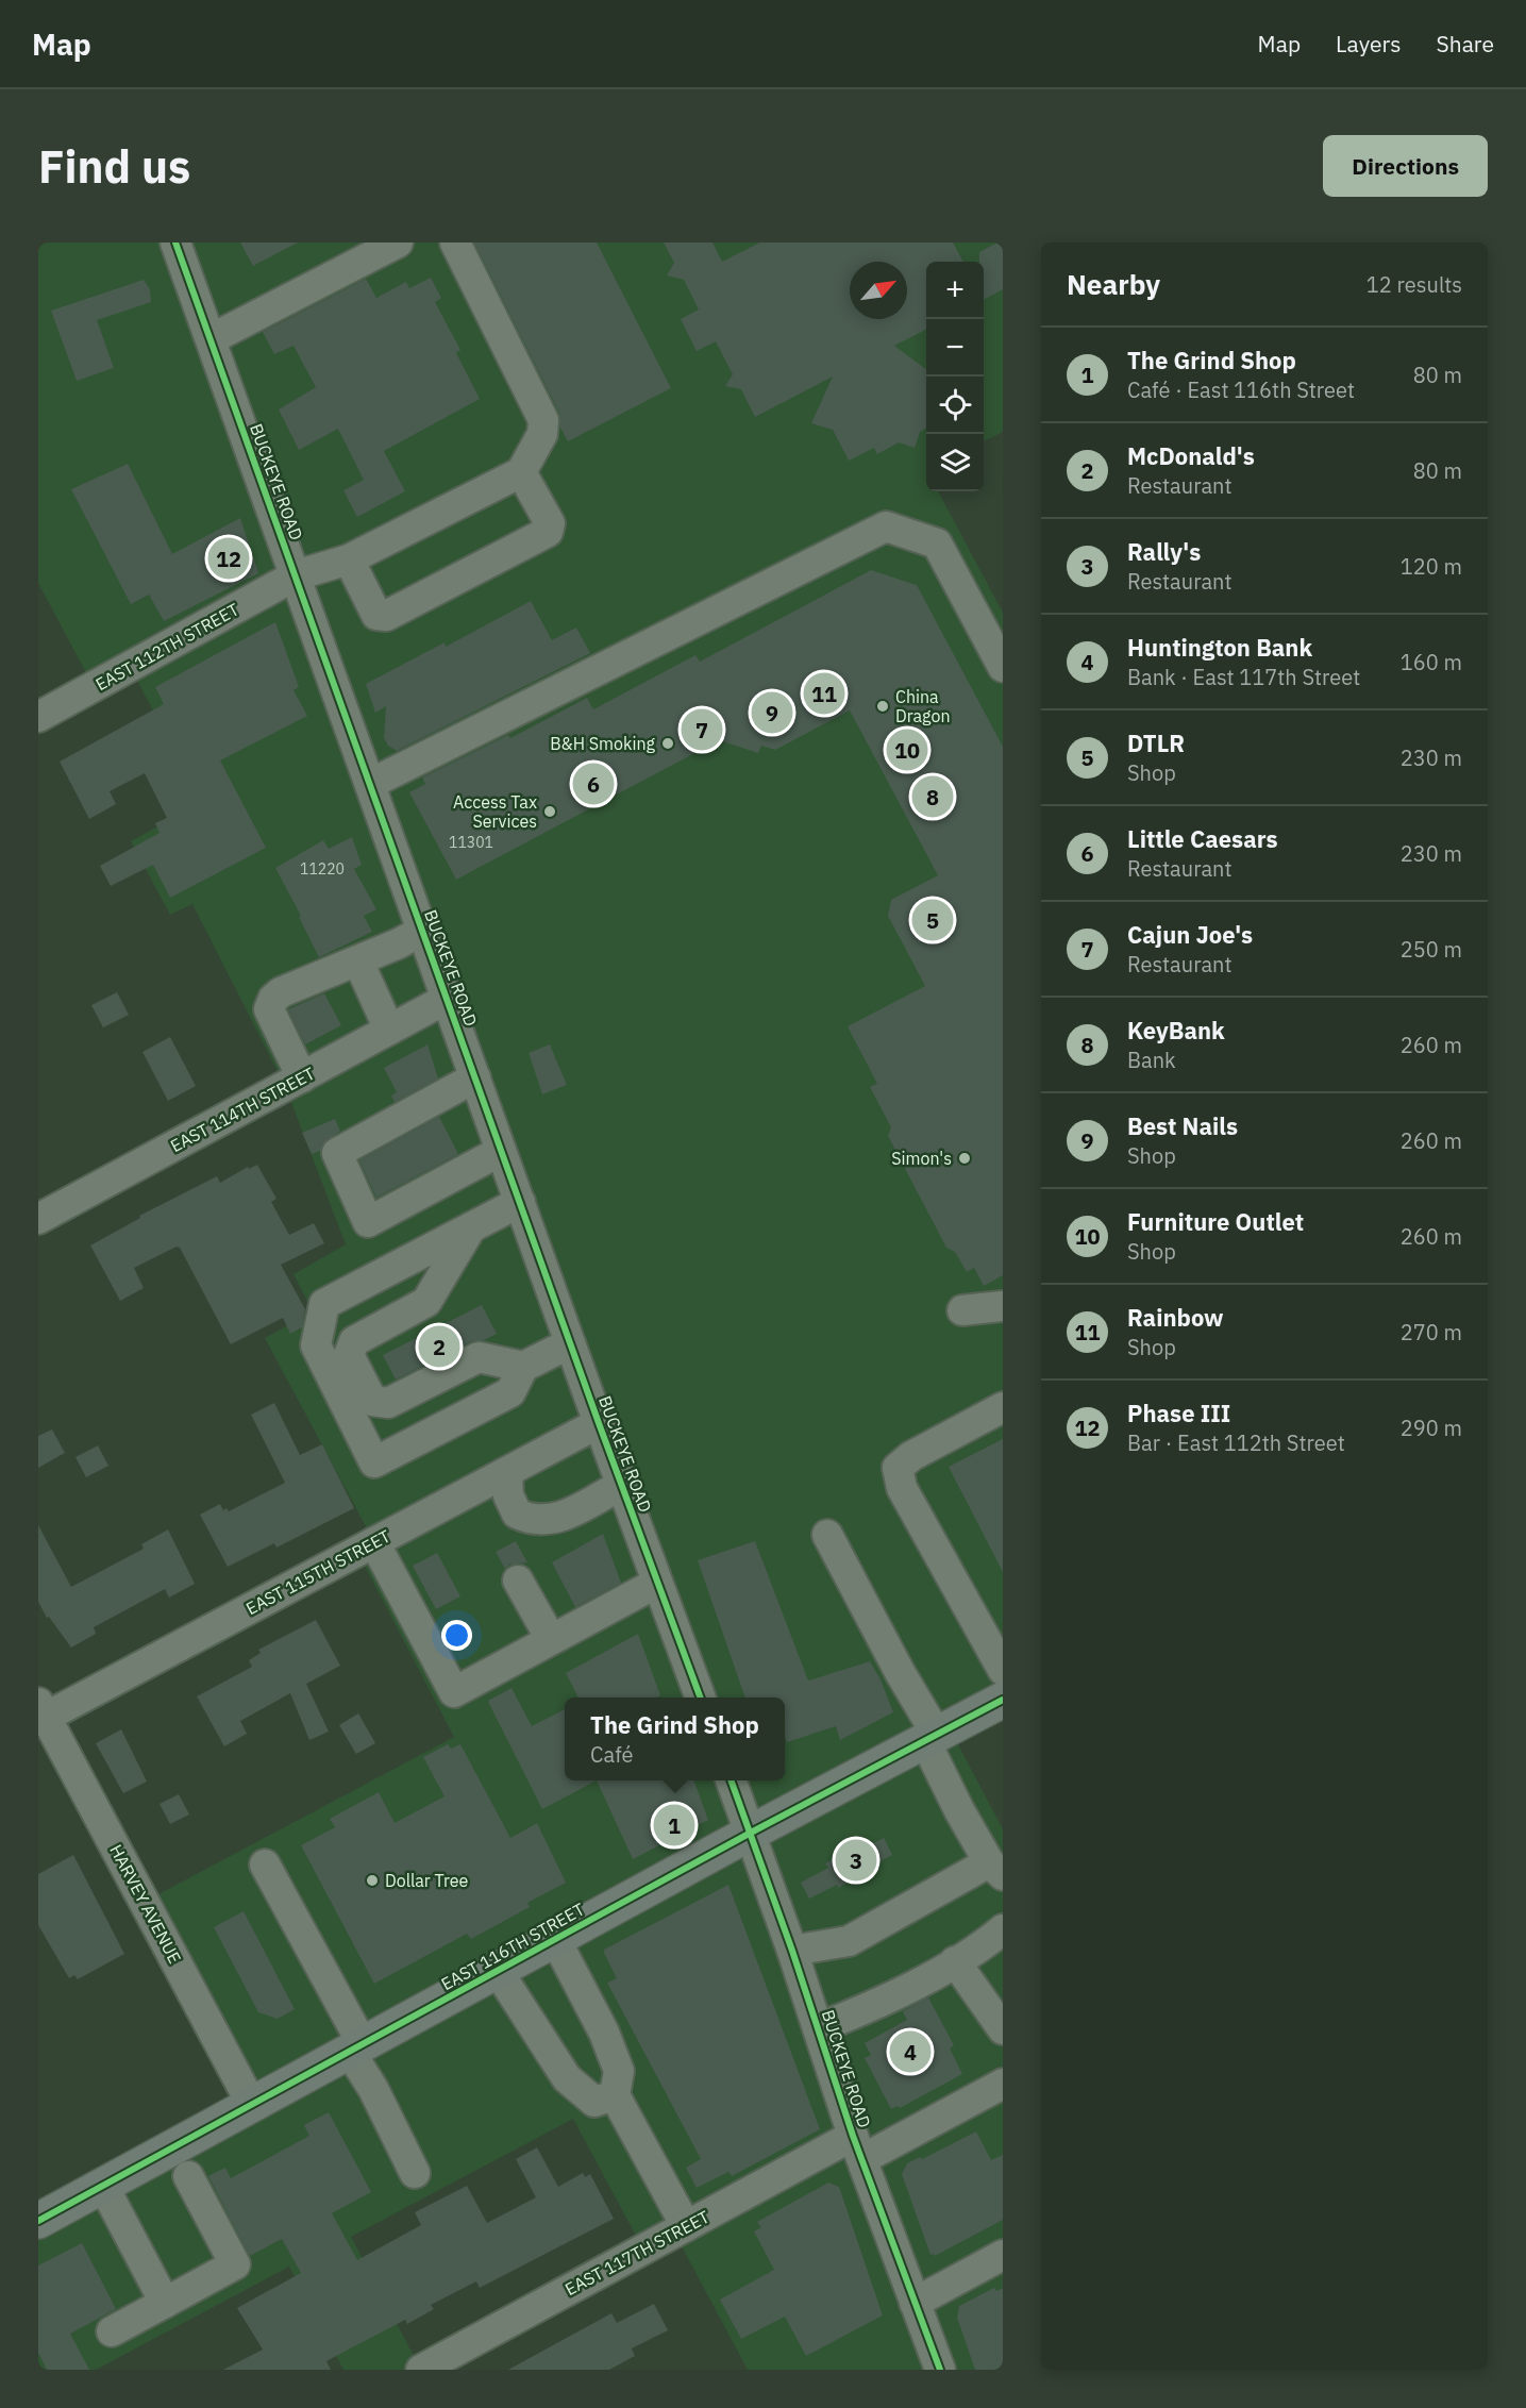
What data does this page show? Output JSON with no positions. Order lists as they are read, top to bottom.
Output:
{
  "streets": {
    "main road": ["EAST 116TH STREET"],
    "street": [
      "BUCKEYE ROAD",
      "EAST 112TH STREET",
      "EAST 114TH STREET",
      "EAST 115TH STREET",
      "HARVEY AVENUE",
      "EAST 117TH STREET"
    ]
  },
  "crossings": [
    ["BUCKEYE ROAD", "EAST 112TH STREET"],
    ["BUCKEYE ROAD", "EAST 114TH STREET"],
    ["BUCKEYE ROAD", "EAST 115TH STREET"],
    ["BUCKEYE ROAD", "EAST 116TH STREET"],
    ["BUCKEYE ROAD", "EAST 117TH STREET"],
    ["EAST 115TH STREET", "HARVEY AVENUE"],
    ["HARVEY AVENUE", "EAST 116TH STREET"]
  ],
  "places": [
    "China Dragon",
    "B&H Smoking",
    "Access Tax Services",
    "Simon's",
    "Dollar Tree"
  ],
  "house_numbers": ["11301", "11220"],
  "north": "top right",
  "page": {
    "header": "Map",
    "nav": ["Map", "Layers", "Share"],
    "buttons": "Directions",
    "title": "Find us",
    "heading": ["Nearby", "12 results"],
    "map_buttons": ["+", "−"],
    "list": [
      {
        "mark": "1",
        "name": "The Grind Shop",
        "note": "Café · East 116th Street",
        "value": "80 m"
      },
      {
        "mark": "2",
        "name": "McDonald's",
        "note": "Restaurant",
        "value": "80 m"
      },
      {
        "mark": "3",
        "name": "Rally's",
        "note": "Restaurant",
        "value": "120 m"
      },
      {
        "mark": "4",
        "name": "Huntington Bank",
        "note": "Bank · East 117th Street",
        "value": "160 m"
      },
      {
        "mark": "5",
        "name": "DTLR",
        "note": "Shop",
        "value": "230 m"
      },
      {
        "mark": "6",
        "name": "Little Caesars",
        "note": "Restaurant",
        "value": "230 m"
      },
      {
        "mark": "7",
        "name": "Cajun Joe's",
        "note": "Restaurant",
        "value": "250 m"
      },
      {
        "mark": "8",
        "name": "KeyBank",
        "note": "Bank",
        "value": "260 m"
      },
      {
        "mark": "9",
        "name": "Best Nails",
        "note": "Shop",
        "value": "260 m"
      },
      {
        "mark": "10",
        "name": "Furniture Outlet",
        "note": "Shop",
        "value": "260 m"
      },
      {
        "mark": "11",
        "name": "Rainbow",
        "note": "Shop",
        "value": "270 m"
      },
      {
        "mark": "12",
        "name": "Phase III",
        "note": "Bar · East 112th Street",
        "value": "290 m"
      }
    ],
    "pins": [
      "12",
      "11",
      "9",
      "7",
      "10",
      "6",
      "8",
      "5",
      "2",
      "1",
      "3",
      "4"
    ],
    "popup": ["The Grind Shop", "Café"]
  }
}
